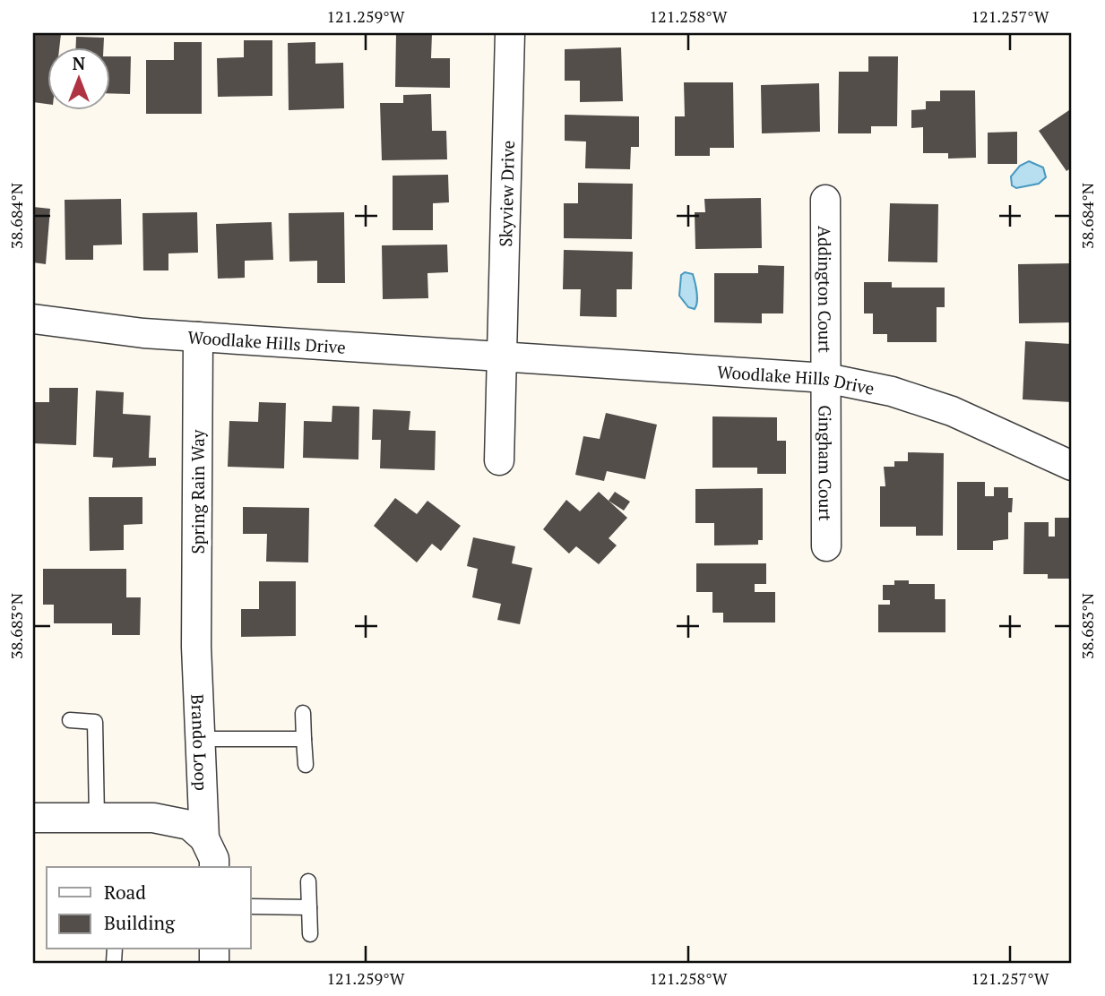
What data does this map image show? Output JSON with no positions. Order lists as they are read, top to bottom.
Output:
{
  "streets": {
    "street": [
      "Skyview Drive",
      "Addington Court",
      "Woodlake Hills Drive",
      "Gingham Court",
      "Spring Rain Way",
      "Brando Loop"
    ]
  },
  "crossings": [
    ["Skyview Drive", "Woodlake Hills Drive"],
    ["Addington Court", "Woodlake Hills Drive"],
    ["Addington Court", "Gingham Court"],
    ["Woodlake Hills Drive", "Gingham Court"],
    ["Woodlake Hills Drive", "Spring Rain Way"],
    ["Spring Rain Way", "Brando Loop"]
  ],
  "legend": ["Road", "Building"],
  "north": "top",
  "coordinates": [
    "121.259°W",
    "121.258°W",
    "121.257°W",
    "38.684°N",
    "38.683°N"
  ]
}
